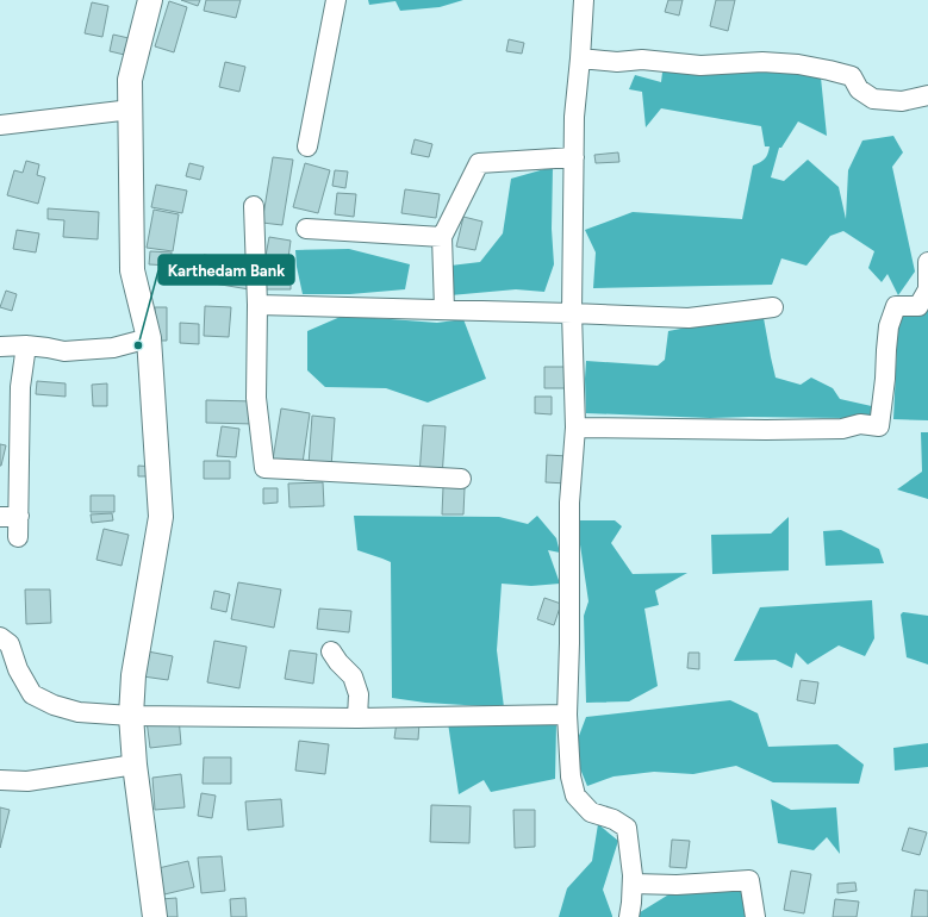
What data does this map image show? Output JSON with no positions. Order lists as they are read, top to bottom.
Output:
{
  "places": ["Karthedam Bank"]
}
